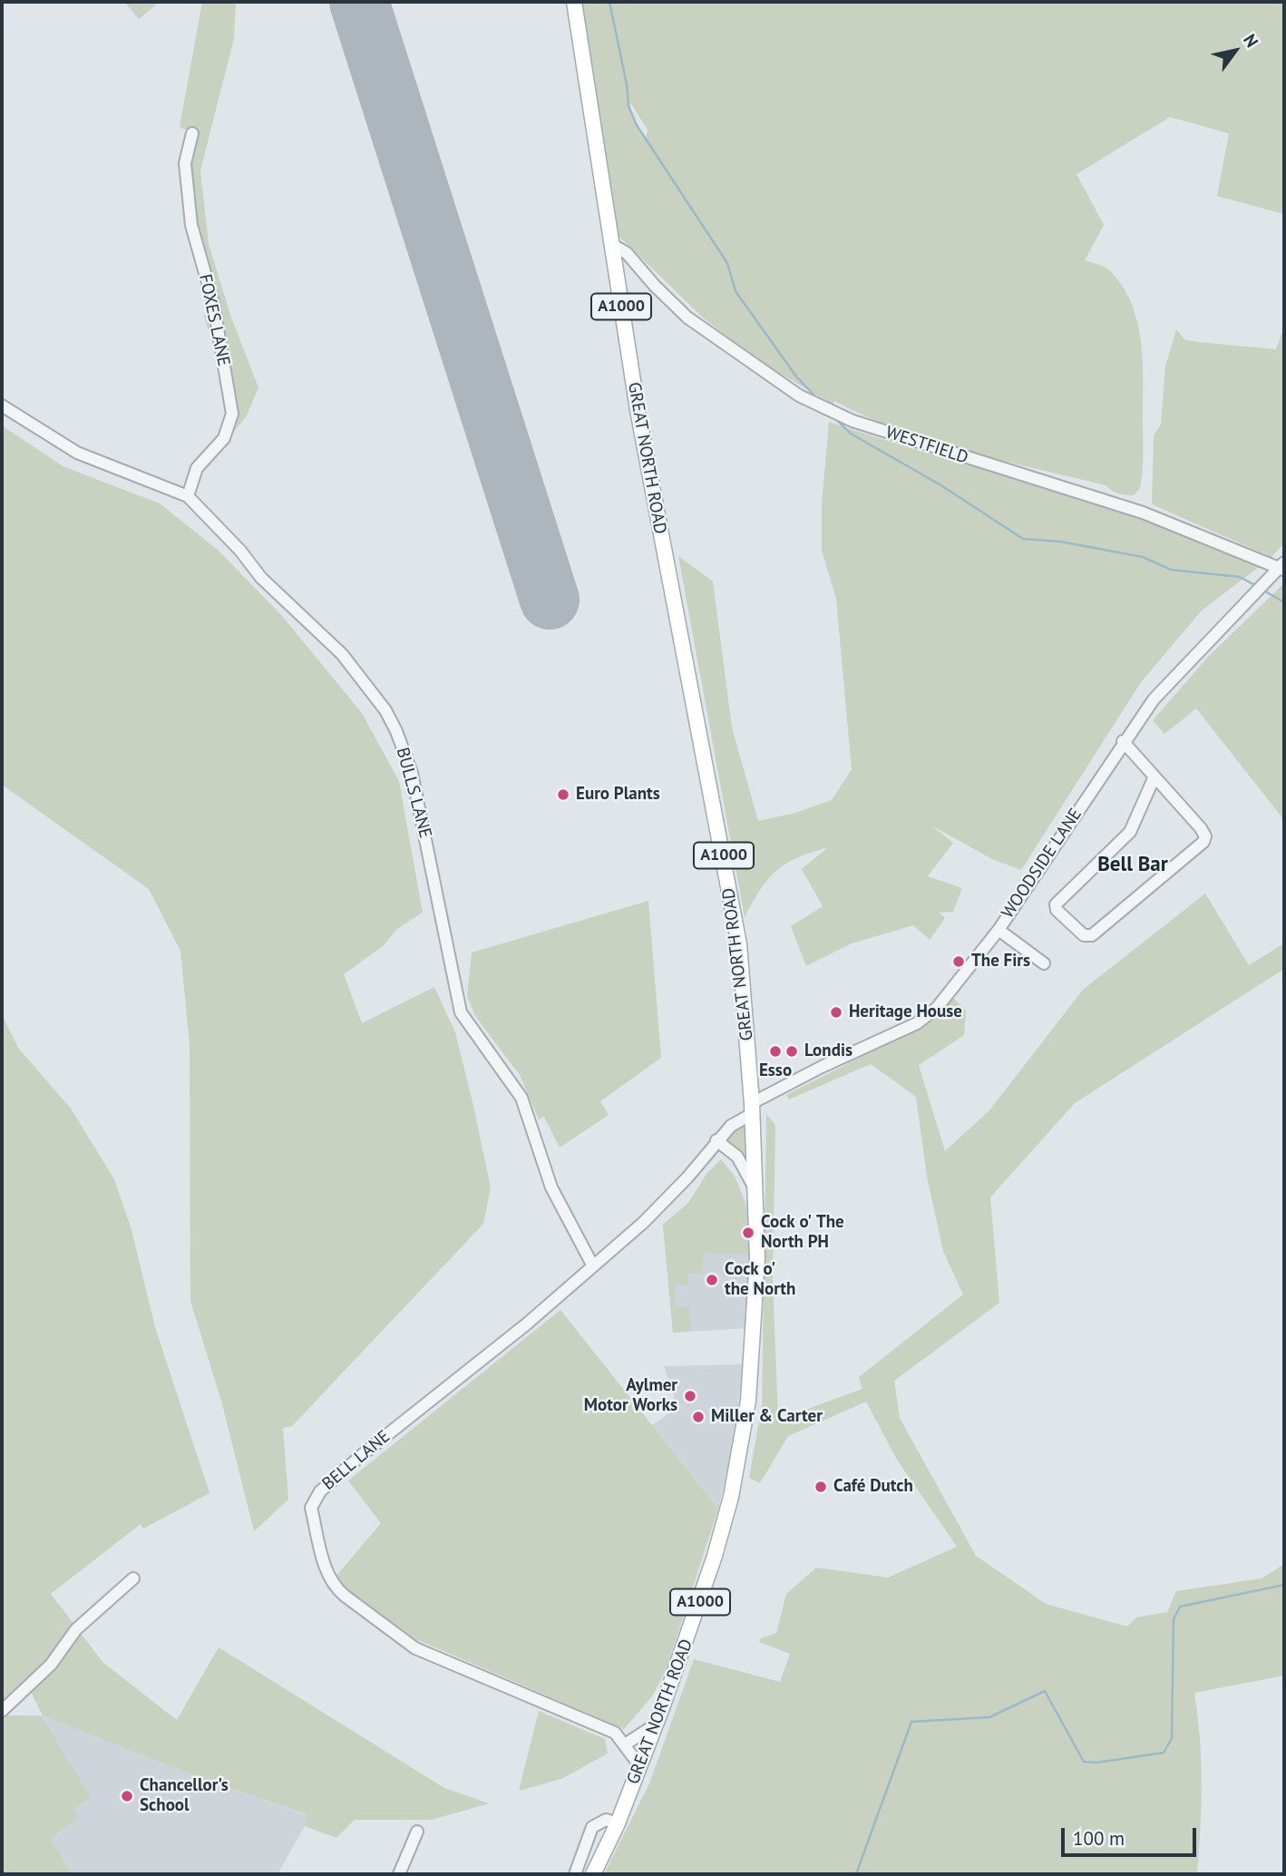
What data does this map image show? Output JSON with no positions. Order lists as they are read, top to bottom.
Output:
{
  "streets": {
    "main road": ["A1000", "GREAT NORTH ROAD"],
    "street": [
      "FOXES LANE",
      "WESTFIELD",
      "BULLS LANE",
      "WOODSIDE LANE",
      "BELL LANE"
    ]
  },
  "crossings": [
    ["FOXES LANE", "BULLS LANE"],
    ["WESTFIELD", "GREAT NORTH ROAD"],
    ["WESTFIELD", "WOODSIDE LANE"],
    ["GREAT NORTH ROAD", "WOODSIDE LANE"],
    ["GREAT NORTH ROAD", "BELL LANE"],
    ["BULLS LANE", "BELL LANE"],
    ["WOODSIDE LANE", "BELL LANE"]
  ],
  "districts": ["Bell Bar"],
  "places": [
    "Euro Plants",
    "The Firs",
    "Heritage House",
    "Esso",
    "Londis",
    "Cock o' The North PH",
    "Cock o' the North",
    "Aylmer Motor Works",
    "Miller & Carter",
    "Café Dutch",
    "Chancellor's School"
  ],
  "scale_bar": "100 m",
  "north": "top right"
}
